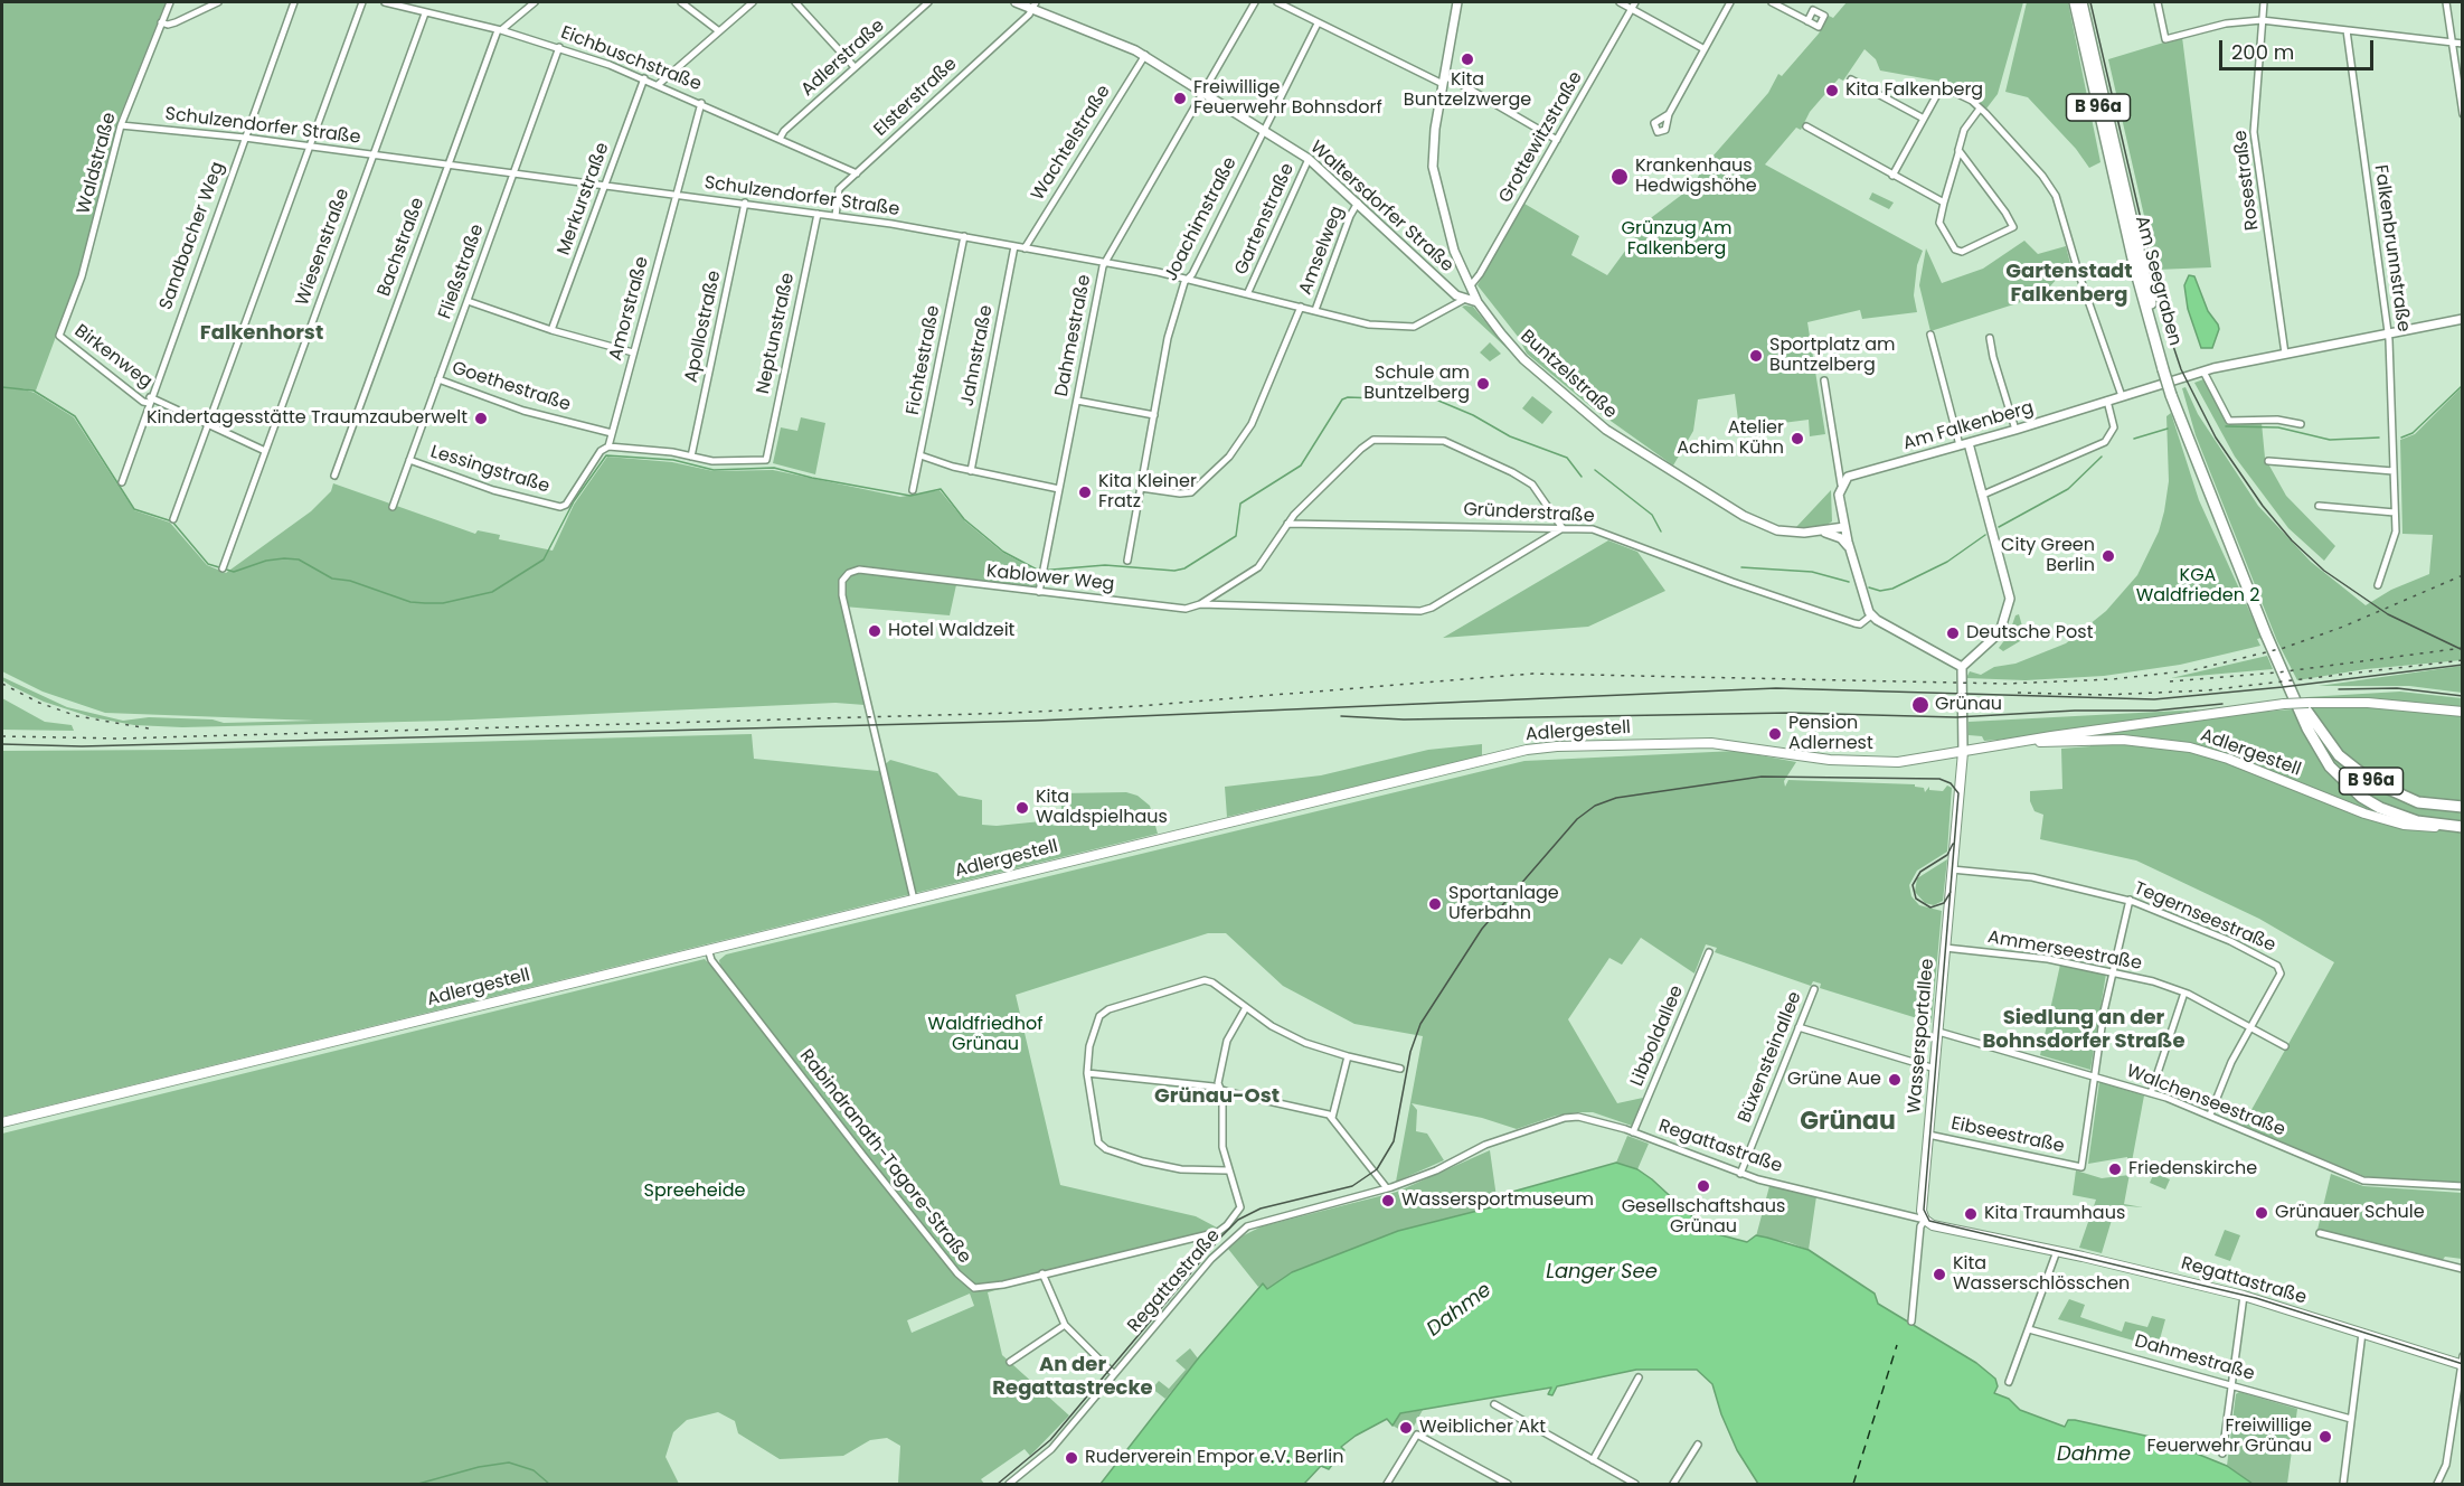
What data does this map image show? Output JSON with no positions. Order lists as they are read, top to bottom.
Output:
{
  "streets": {
    "main road": [
      "B 96a",
      "Am Seegraben",
      "Adlergestell",
      "Wassersportallee",
      "Regattastraße"
    ],
    "street": [
      "Adlerstraße",
      "Eichbuschstraße",
      "Elsterstraße",
      "Schulzendorfer Straße",
      "Grottewitzstraße",
      "Wachtelstraße",
      "Waldstraße",
      "Rosestraße",
      "Merkurstraße",
      "Waltersdorfer Straße",
      "Joachimstraße",
      "Gartenstraße",
      "Sandbacher Weg",
      "Wiesenstraße",
      "Bachstraße",
      "Falkenbrunnstraße",
      "Amselweg",
      "Fließstraße",
      "Amorstraße",
      "Apollostraße",
      "Neptunstraße",
      "Dahmestraße",
      "Jahnstraße",
      "Birkenweg",
      "Fichtestraße",
      "Buntzelstraße",
      "Goethestraße",
      "Am Falkenberg",
      "Lessingstraße",
      "Gründerstraße",
      "Kablower Weg",
      "Tegernseestraße",
      "Ammerseestraße",
      "Libboldallee",
      "Büxensteinallee",
      "Walchenseestraße",
      "Eibseestraße",
      "Rabindranath-Tagore-Straße"
    ]
  },
  "crossings": [
    ["Adlerstraße", "Eichbuschstraße"],
    ["Eichbuschstraße", "Elsterstraße"],
    ["Eichbuschstraße", "Merkurstraße"],
    ["Eichbuschstraße", "Wiesenstraße"],
    ["Eichbuschstraße", "Bachstraße"],
    ["Eichbuschstraße", "Fließstraße"],
    ["Eichbuschstraße", "Amorstraße"],
    ["Elsterstraße", "Schulzendorfer Straße"],
    ["Elsterstraße", "Waltersdorfer Straße"],
    ["B 96a", "Am Seegraben"],
    ["B 96a", "Adlergestell"],
    ["Schulzendorfer Straße", "Wachtelstraße"],
    ["Schulzendorfer Straße", "Waldstraße"],
    ["Schulzendorfer Straße", "Merkurstraße"],
    ["Schulzendorfer Straße", "Waltersdorfer Straße"],
    ["Schulzendorfer Straße", "Joachimstraße"],
    ["Schulzendorfer Straße", "Gartenstraße"],
    ["Schulzendorfer Straße", "Sandbacher Weg"],
    ["Schulzendorfer Straße", "Wiesenstraße"],
    ["Schulzendorfer Straße", "Bachstraße"],
    ["Schulzendorfer Straße", "Amselweg"],
    ["Schulzendorfer Straße", "Fließstraße"],
    ["Schulzendorfer Straße", "Amorstraße"],
    ["Schulzendorfer Straße", "Apollostraße"],
    ["Schulzendorfer Straße", "Neptunstraße"],
    ["Schulzendorfer Straße", "Dahmestraße"],
    ["Schulzendorfer Straße", "Jahnstraße"],
    ["Schulzendorfer Straße", "Fichtestraße"],
    ["Grottewitzstraße", "Buntzelstraße"],
    ["Wachtelstraße", "Waltersdorfer Straße"],
    ["Waldstraße", "Birkenweg"],
    ["Rosestraße", "Am Falkenberg"],
    ["Waltersdorfer Straße", "Joachimstraße"],
    ["Waltersdorfer Straße", "Gartenstraße"],
    ["Waltersdorfer Straße", "Amselweg"],
    ["Waltersdorfer Straße", "Dahmestraße"],
    ["Waltersdorfer Straße", "Buntzelstraße"],
    ["Sandbacher Weg", "Birkenweg"],
    ["Wiesenstraße", "Birkenweg"],
    ["Falkenbrunnstraße", "Am Falkenberg"],
    ["Fließstraße", "Goethestraße"],
    ["Fließstraße", "Lessingstraße"],
    ["Am Seegraben", "Adlergestell"],
    ["Amorstraße", "Goethestraße"],
    ["Amorstraße", "Lessingstraße"],
    ["Apollostraße", "Neptunstraße"],
    ["Dahmestraße", "Kablower Weg"],
    ["Gründerstraße", "Kablower Weg"],
    ["Kablower Weg", "Adlergestell"],
    ["Adlergestell", "Wassersportallee"],
    ["Adlergestell", "Rabindranath-Tagore-Straße"],
    ["Tegernseestraße", "Ammerseestraße"],
    ["Tegernseestraße", "Wassersportallee"],
    ["Ammerseestraße", "Wassersportallee"],
    ["Libboldallee", "Regattastraße"],
    ["Wassersportallee", "Walchenseestraße"],
    ["Wassersportallee", "Eibseestraße"],
    ["Wassersportallee", "Regattastraße"],
    ["Büxensteinallee", "Regattastraße"],
    ["Walchenseestraße", "Eibseestraße"]
  ],
  "districts": [
    "Gartenstadt Falkenberg",
    "Falkenhorst",
    "Siedlung an der Bohnsdorfer Straße",
    "Grünau-Ost",
    "Grünau",
    "An der Regattastrecke"
  ],
  "water": ["Langer See", "Dahme"],
  "parks": [
    "Grünzug Am Falkenberg",
    "KGA Waldfrieden 2",
    "Waldfriedhof Grünau",
    "Spreeheide"
  ],
  "places": [
    "Kita Buntzelzwerge",
    "Kita Falkenberg",
    "Freiwillige Feuerwehr Bohnsdorf",
    "Krankenhaus Hedwigshöhe",
    "Sportplatz am Buntzelberg",
    "Schule am Buntzelberg",
    "Kindertagesstätte Traumzauberwelt",
    "Atelier Achim Kühn",
    "Kita Kleiner Fratz",
    "City Green Berlin",
    "Hotel Waldzeit",
    "Deutsche Post",
    "Grünau",
    "Pension Adlernest",
    "Kita Waldspielhaus",
    "Sportanlage Uferbahn",
    "Grüne Aue",
    "Friedenskirche",
    "Gesellschaftshaus Grünau",
    "Wassersportmuseum",
    "Grünauer Schule",
    "Kita Traumhaus",
    "Kita Wasserschlösschen",
    "Weiblicher Akt",
    "Freiwillige Feuerwehr Grünau",
    "Ruderverein Empor e.V. Berlin"
  ],
  "scale_bar": "200 m"
}
